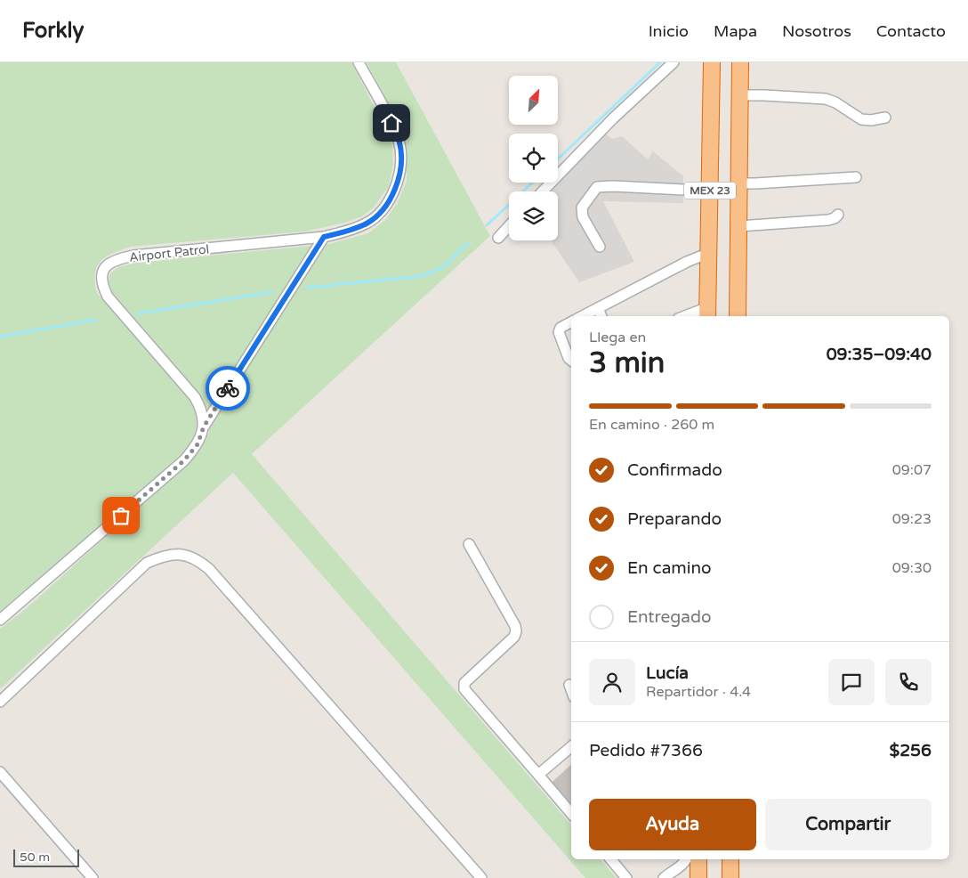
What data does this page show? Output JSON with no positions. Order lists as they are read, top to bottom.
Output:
{
  "streets": {
    "highway": ["MEX 23"],
    "street": ["Airport Patrol"]
  },
  "scale_bar": "50 m",
  "north": "top right",
  "page": {
    "header": "Forkly",
    "nav": [
      "Inicio",
      "Mapa",
      "Nosotros",
      "Contacto"
    ],
    "heading": ["3 min", "Llega en", "09:35–09:40"],
    "panel": [
      "Lucía",
      "Repartidor · 4.4",
      "Pedido #7366",
      "$256"
    ],
    "bar": "En camino · 260 m",
    "list": [
      ["Confirmado", "09:07"],
      ["Preparando", "09:23"],
      ["En camino", "09:30"],
      "Entregado"
    ],
    "buttons": ["Ayuda", "Compartir"],
    "scale": "50 m"
  }
}
